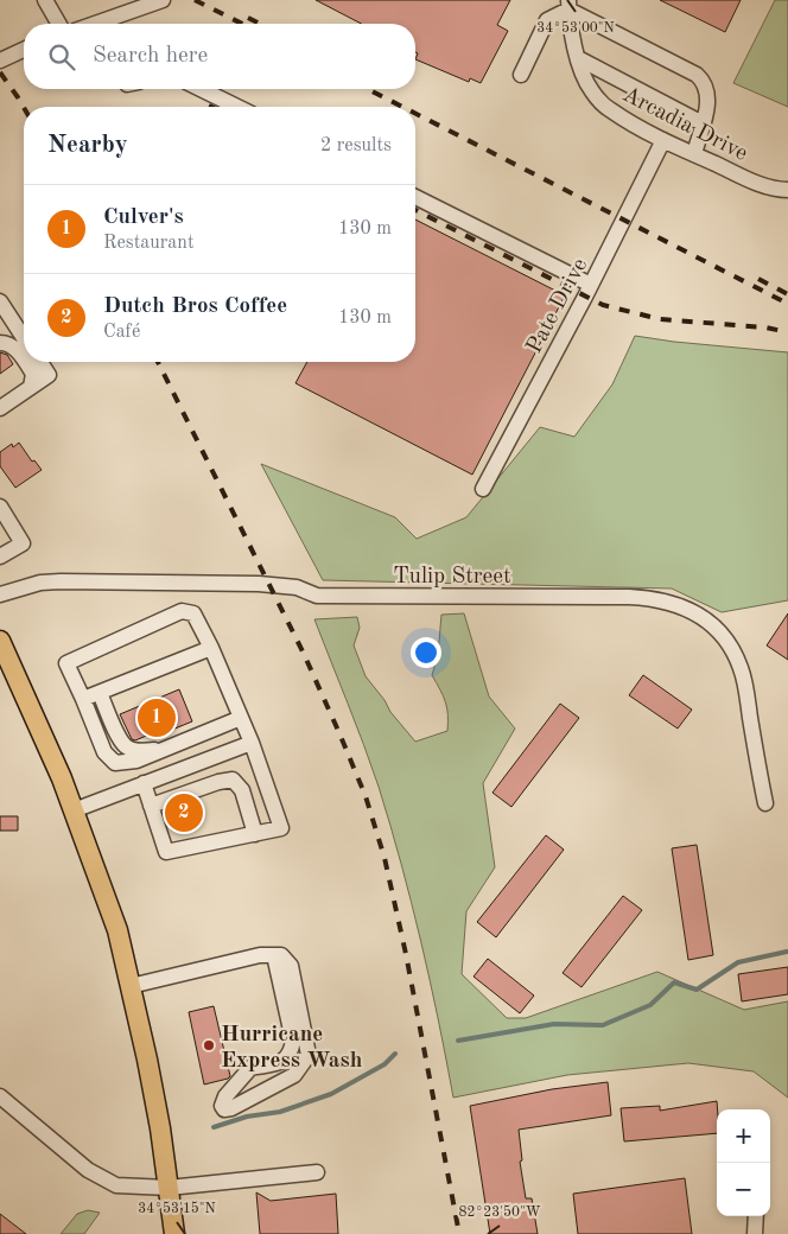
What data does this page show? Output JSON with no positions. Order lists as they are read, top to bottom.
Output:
{
  "streets": {
    "street": ["Arcadia Drive", "Pate Drive", "Tulip Street"]
  },
  "crossings": [
    ["Arcadia Drive", "Pate Drive"]
  ],
  "places": ["Hurricane Express Wash"],
  "page": {
    "search": "Search here",
    "heading": ["Nearby", "2 results"],
    "list": [
      {
        "mark": "1",
        "name": "Culver's",
        "note": "Restaurant",
        "value": "130 m"
      },
      {
        "mark": "2",
        "name": "Dutch Bros Coffee",
        "note": "Café",
        "value": "130 m"
      }
    ],
    "pins": ["1", "2"],
    "map_buttons": ["+", "−"]
  },
  "coordinates": ["34°53'00\"N", "34°53'15\"N", "82°23'50\"W"]
}
